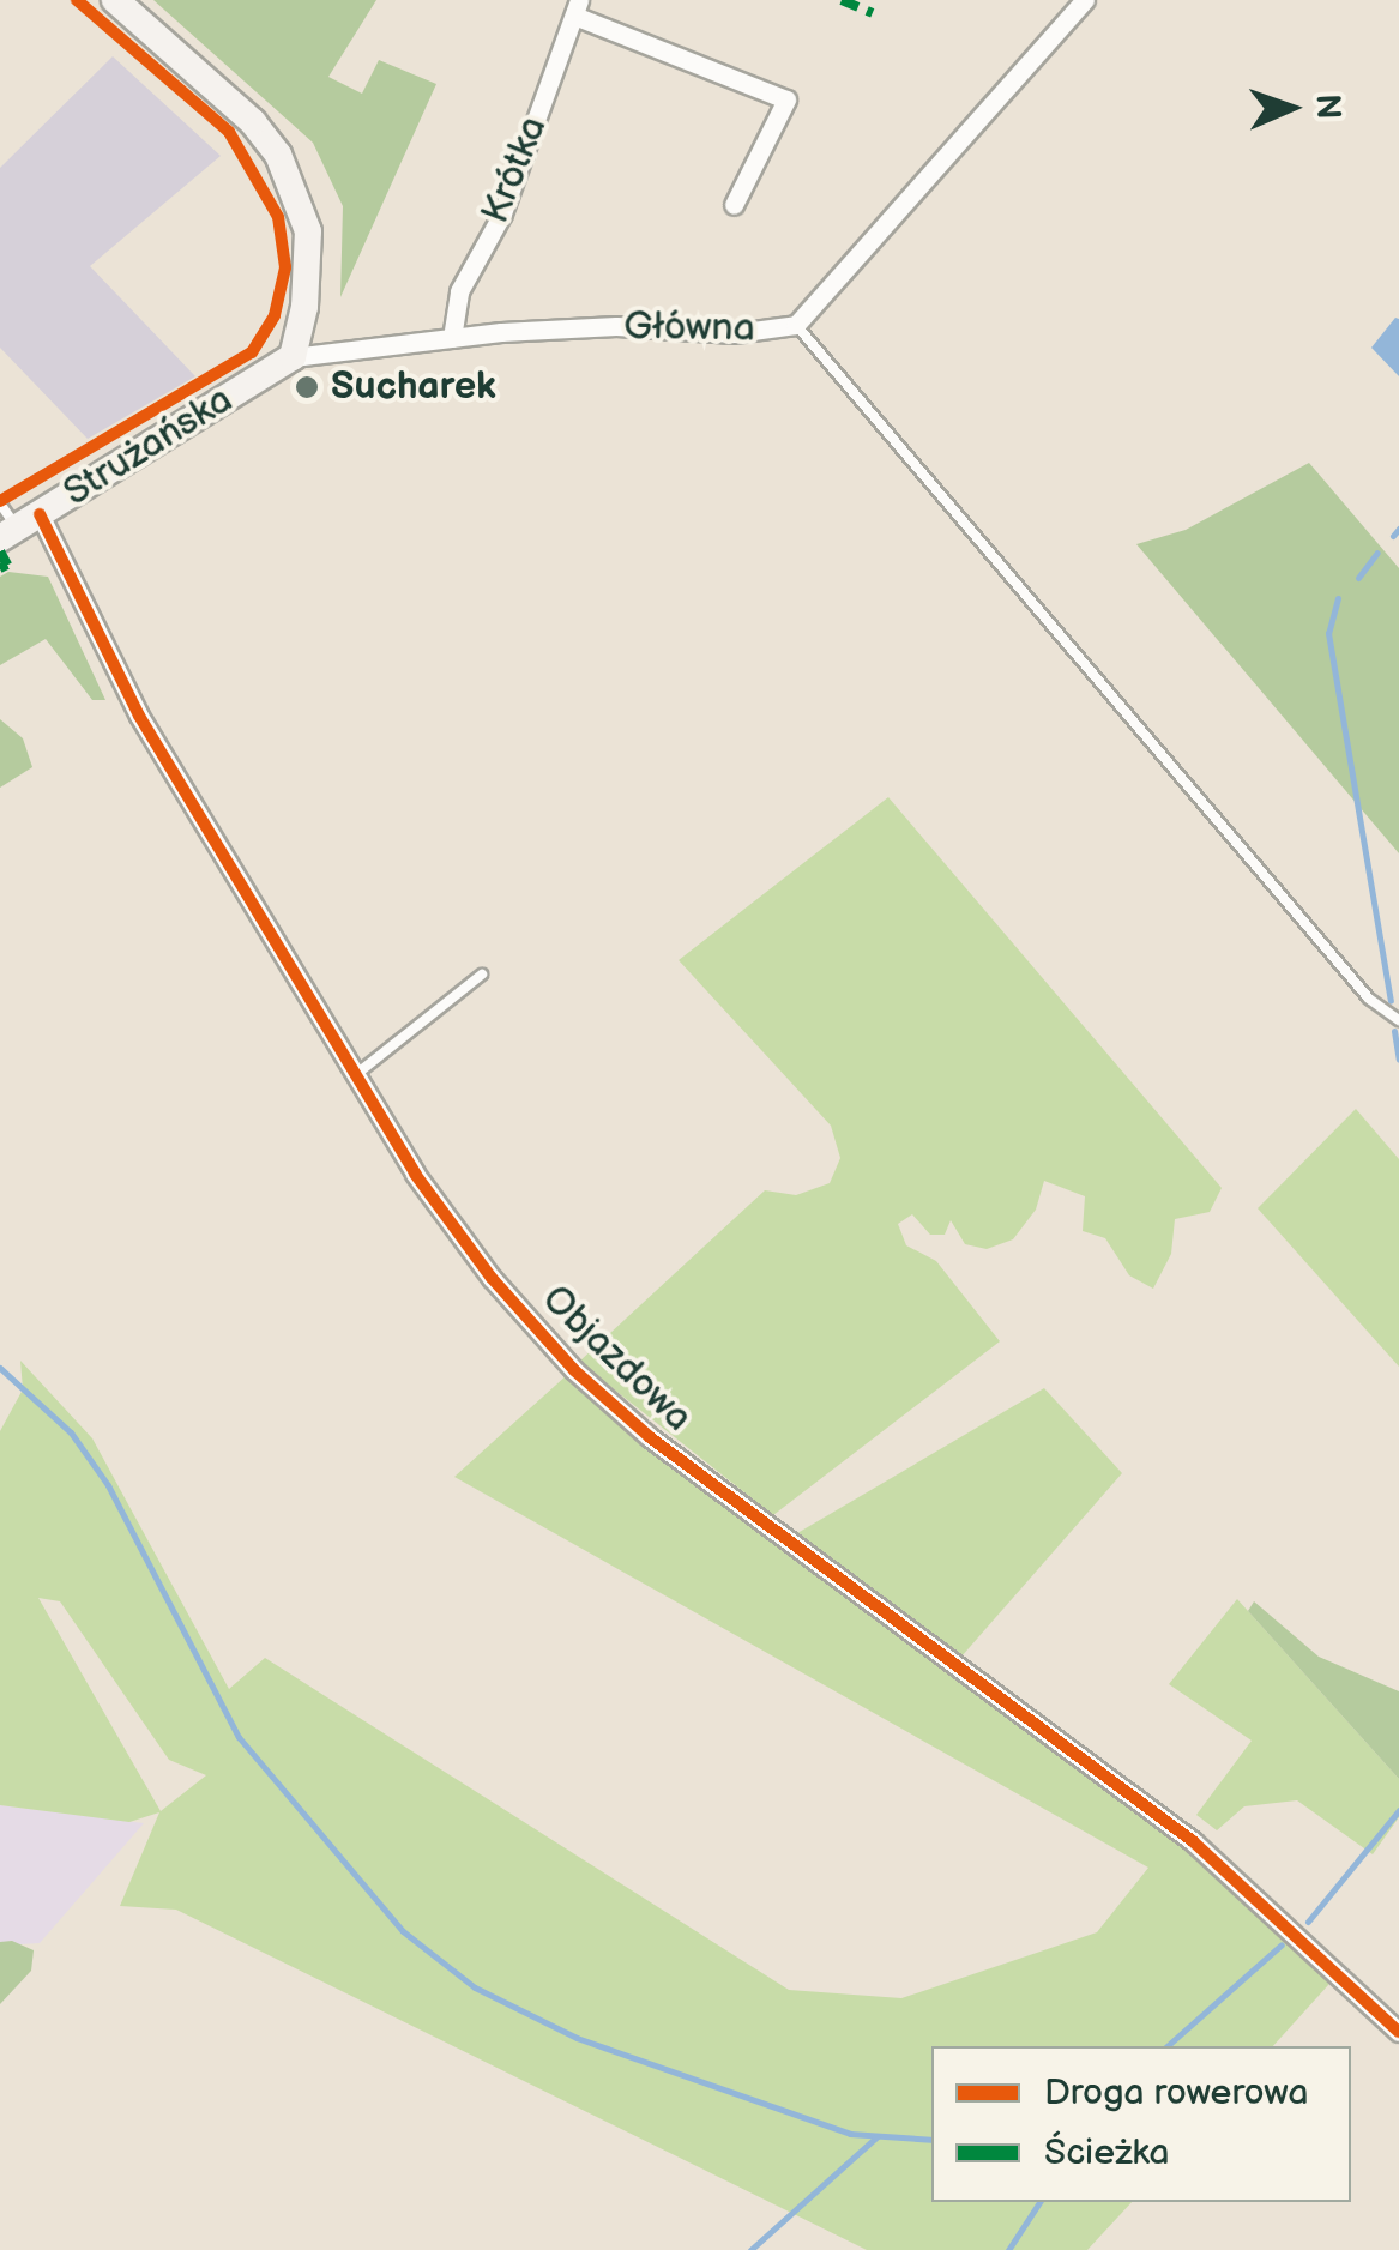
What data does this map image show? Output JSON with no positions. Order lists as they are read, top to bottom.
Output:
{
  "streets": {
    "main road": ["Strużańska"],
    "street": ["Krótka", "Główna", "Objazdowa"]
  },
  "crossings": [
    ["Krótka", "Główna"],
    ["Główna", "Strużańska"],
    ["Strużańska", "Objazdowa"]
  ],
  "places": ["Sucharek"],
  "legend": ["Droga rowerowa", "Ścieżka"],
  "north": "right"
}
